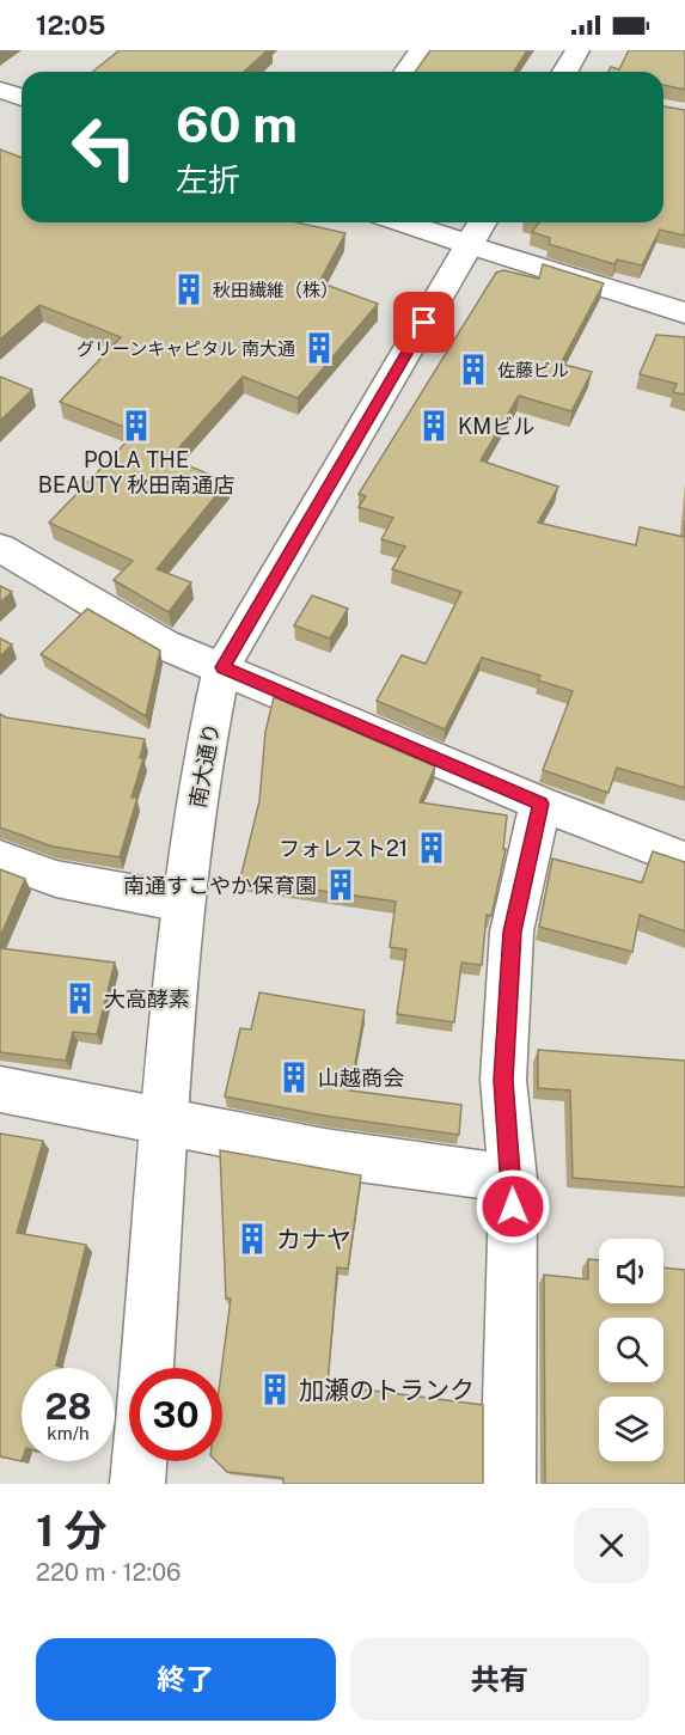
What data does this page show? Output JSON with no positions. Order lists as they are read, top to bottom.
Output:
{
  "streets": {
    "street": ["南大通り"]
  },
  "places": {
    "building": [
      "秋田繊維（株）",
      "グリーンキャピタル 南大通",
      "佐藤ビル",
      "POLA THE BEAUTY 秋田南通店",
      "KMビル",
      "フォレスト21",
      "南通すこやか保育園",
      "大高酵素",
      "山越商会",
      "カナヤ",
      "加瀬のトランク"
    ]
  },
  "page": {
    "status": "12:05",
    "turn": ["60 m", "左折"],
    "speed": "28 km/h",
    "limit": "30",
    "heading": ["1 分", "220 m · 12:06"],
    "buttons": ["終了", "共有"]
  }
}
